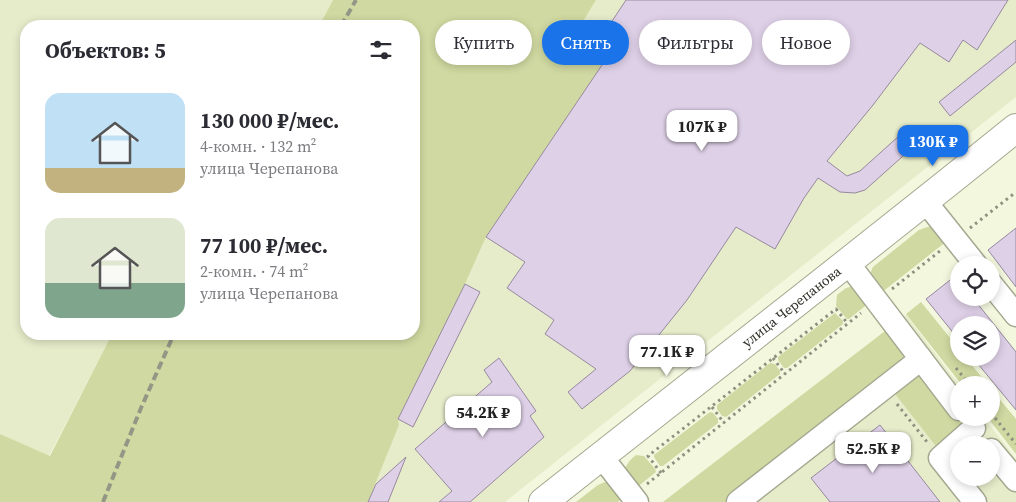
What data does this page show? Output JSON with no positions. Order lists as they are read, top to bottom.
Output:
{
  "streets": {
    "main road": ["улица Черепанова"]
  },
  "page": {
    "chip": [
      "Купить",
      "Снять",
      "Фильтры",
      "Новое"
    ],
    "heading": "Объектов: 5",
    "list": [
      {
        "name": "130 000 ₽/мес.",
        "note": "4-комн. · 132 m² · улица Черепанова"
      },
      {
        "name": "77 100 ₽/мес.",
        "note": "2-комн. · 74 m² · улица Черепанова"
      }
    ],
    "price": [
      "107K ₽",
      "130K ₽",
      "77.1K ₽",
      "54.2K ₽",
      "52.5K ₽"
    ],
    "map_buttons": ["+", "−"]
  }
}
